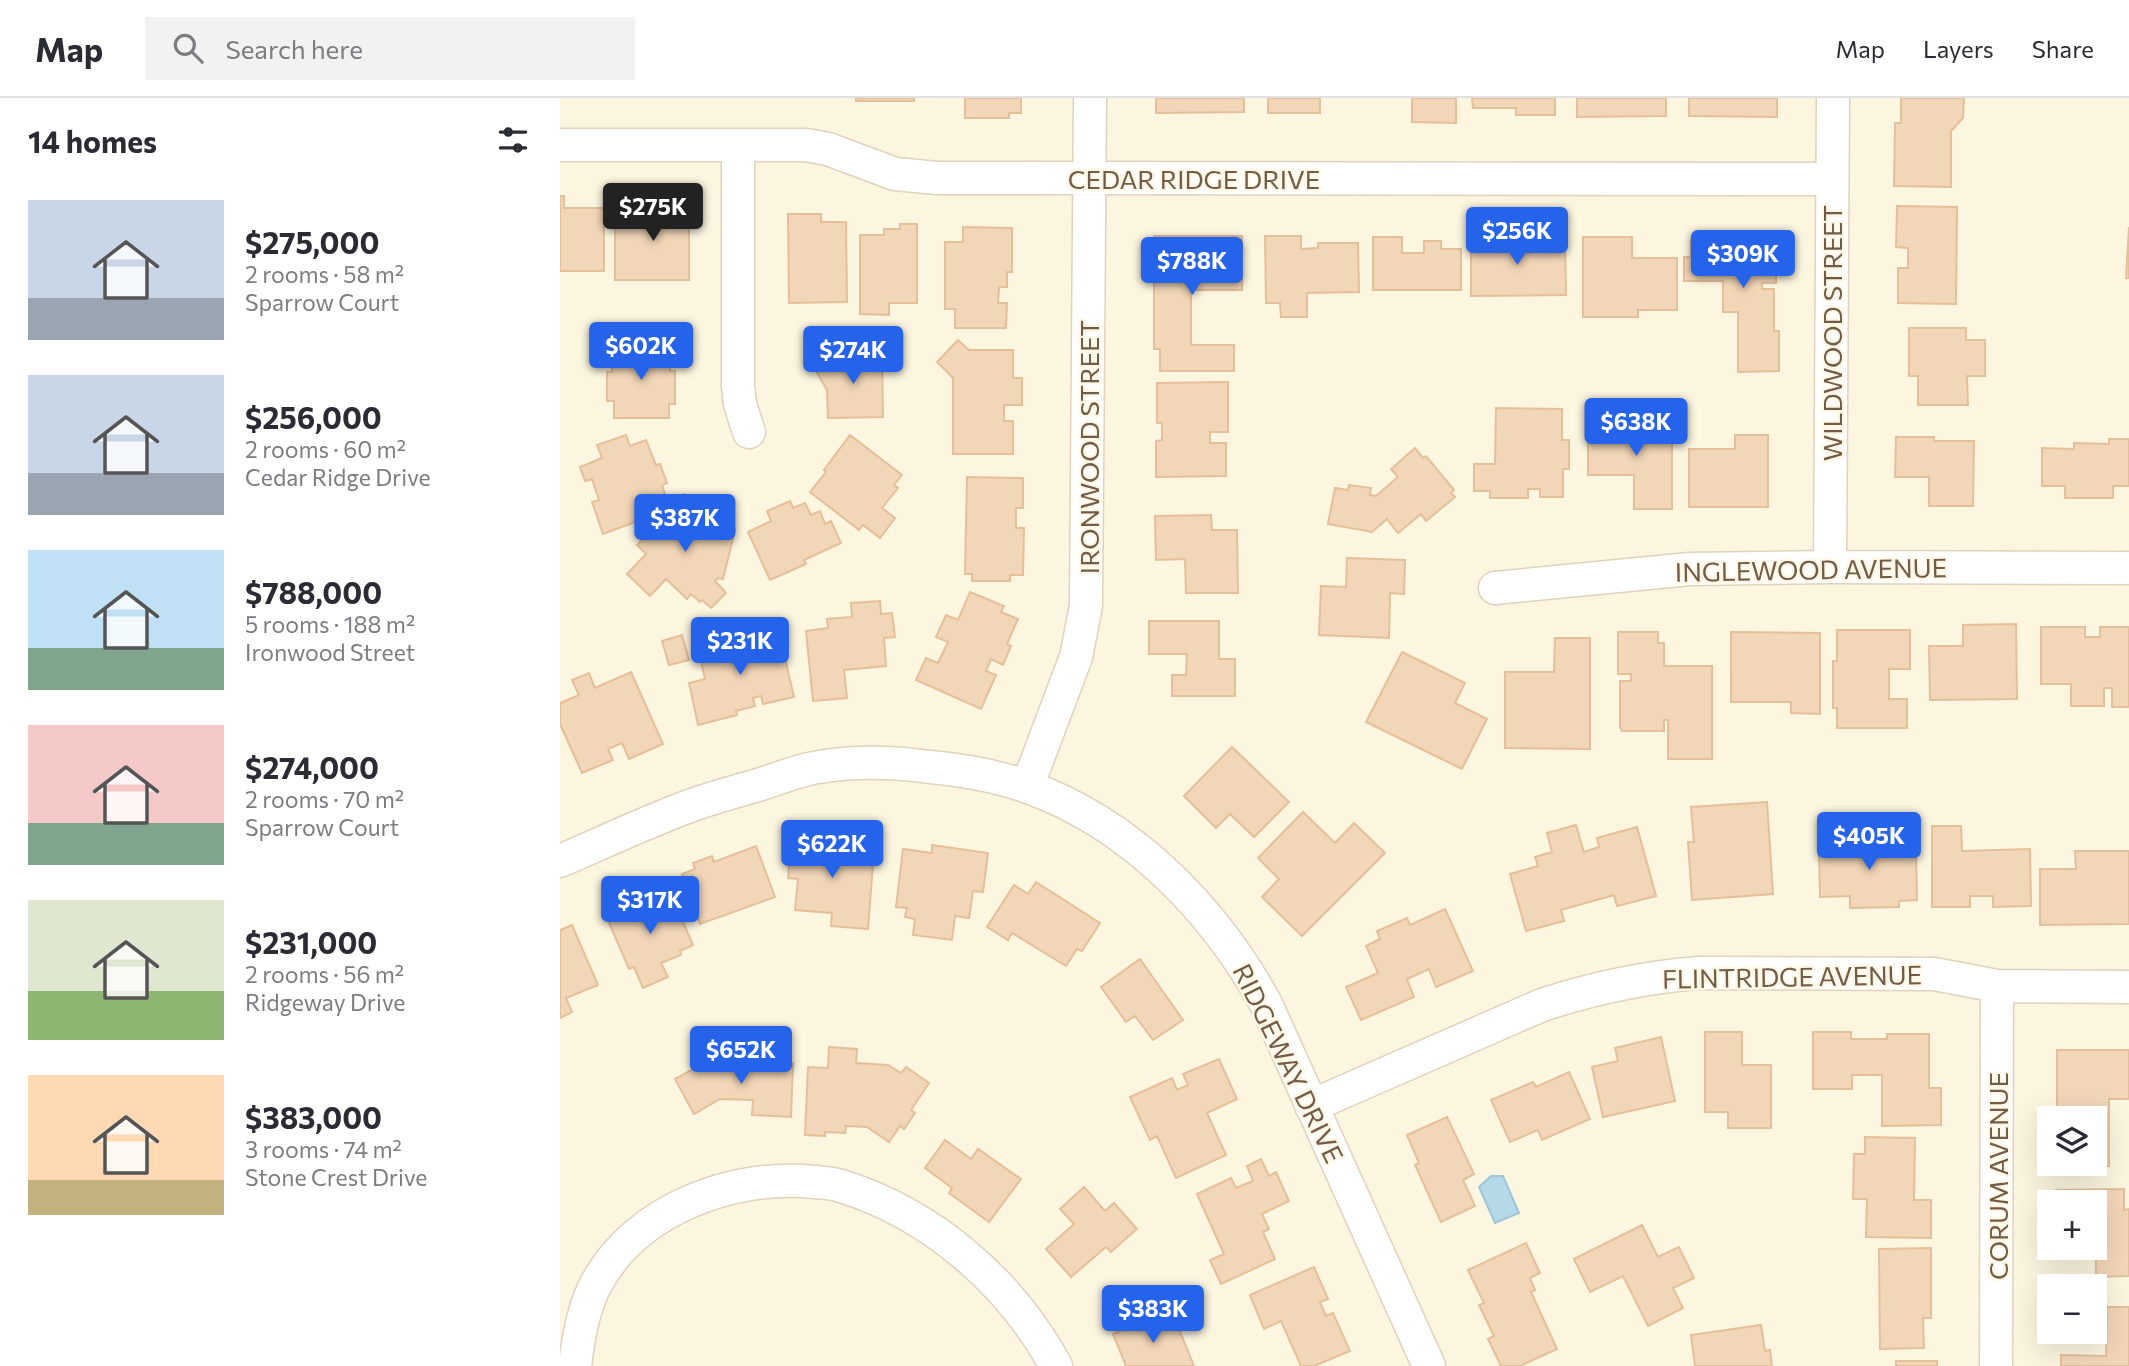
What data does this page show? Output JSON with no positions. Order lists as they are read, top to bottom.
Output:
{
  "streets": {
    "street": [
      "CEDAR RIDGE DRIVE",
      "WILDWOOD STREET",
      "IRONWOOD STREET",
      "INGLEWOOD AVENUE",
      "FLINTRIDGE AVENUE",
      "RIDGEWAY DRIVE",
      "CORUM AVENUE"
    ]
  },
  "crossings": [
    ["CEDAR RIDGE DRIVE", "WILDWOOD STREET"],
    ["CEDAR RIDGE DRIVE", "IRONWOOD STREET"],
    ["WILDWOOD STREET", "INGLEWOOD AVENUE"],
    ["IRONWOOD STREET", "RIDGEWAY DRIVE"],
    ["FLINTRIDGE AVENUE", "RIDGEWAY DRIVE"],
    ["FLINTRIDGE AVENUE", "CORUM AVENUE"]
  ],
  "page": {
    "header": "Map",
    "search": "Search here",
    "nav": ["Map", "Layers", "Share"],
    "heading": "14 homes",
    "list": [
      {
        "name": "$275,000",
        "note": "2 rooms · 58 m² · Sparrow Court"
      },
      {
        "name": "$256,000",
        "note": "2 rooms · 60 m² · Cedar Ridge Drive"
      },
      {
        "name": "$788,000",
        "note": "5 rooms · 188 m² · Ironwood Street"
      },
      {
        "name": "$274,000",
        "note": "2 rooms · 70 m² · Sparrow Court"
      },
      {
        "name": "$231,000",
        "note": "2 rooms · 56 m² · Ridgeway Drive"
      },
      {
        "name": "$383,000",
        "note": "3 rooms · 74 m² · Stone Crest Drive"
      }
    ],
    "price": [
      "$275K",
      "$256K",
      "$309K",
      "$788K",
      "$602K",
      "$274K",
      "$638K",
      "$387K",
      "$231K",
      "$405K",
      "$622K",
      "$317K",
      "$652K",
      "$383K"
    ],
    "map_buttons": ["+", "−"]
  }
}
